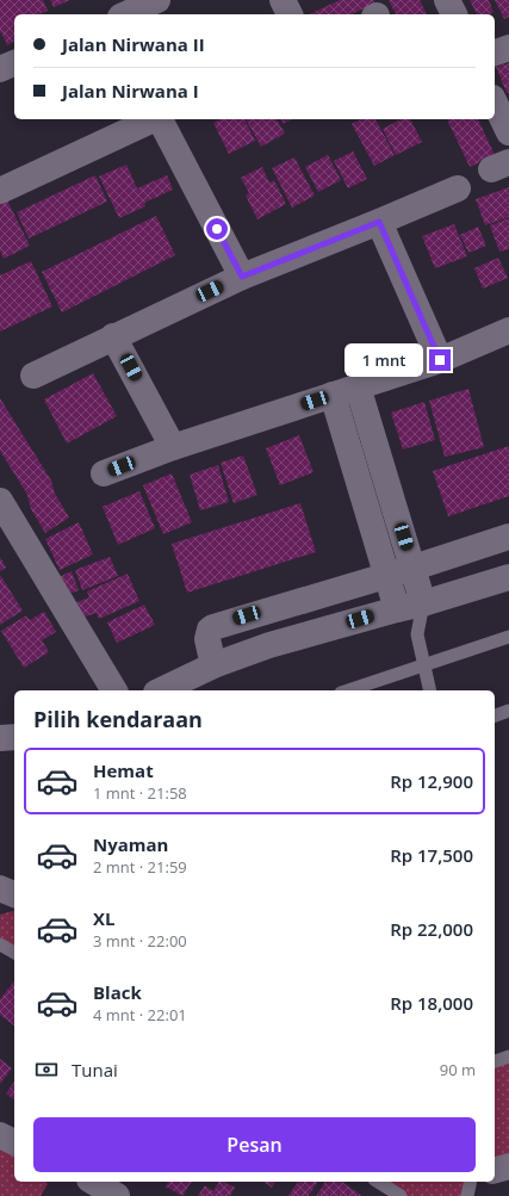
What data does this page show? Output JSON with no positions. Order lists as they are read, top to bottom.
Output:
{
  "page": {
    "banner": ["Jalan Nirwana II", "Jalan Nirwana I"],
    "bubble": "1 mnt",
    "heading": "Pilih kendaraan",
    "list": [
      {
        "name": "Hemat",
        "note": "1 mnt · 21:58",
        "value": "Rp 12,900"
      },
      {
        "name": "Nyaman",
        "note": "2 mnt · 21:59",
        "value": "Rp 17,500"
      },
      {
        "name": "XL",
        "note": "3 mnt · 22:00",
        "value": "Rp 22,000"
      },
      {
        "name": "Black",
        "note": "4 mnt · 22:01",
        "value": "Rp 18,000"
      }
    ],
    "pay": ["Tunai", "90 m"],
    "buttons": "Pesan"
  }
}
